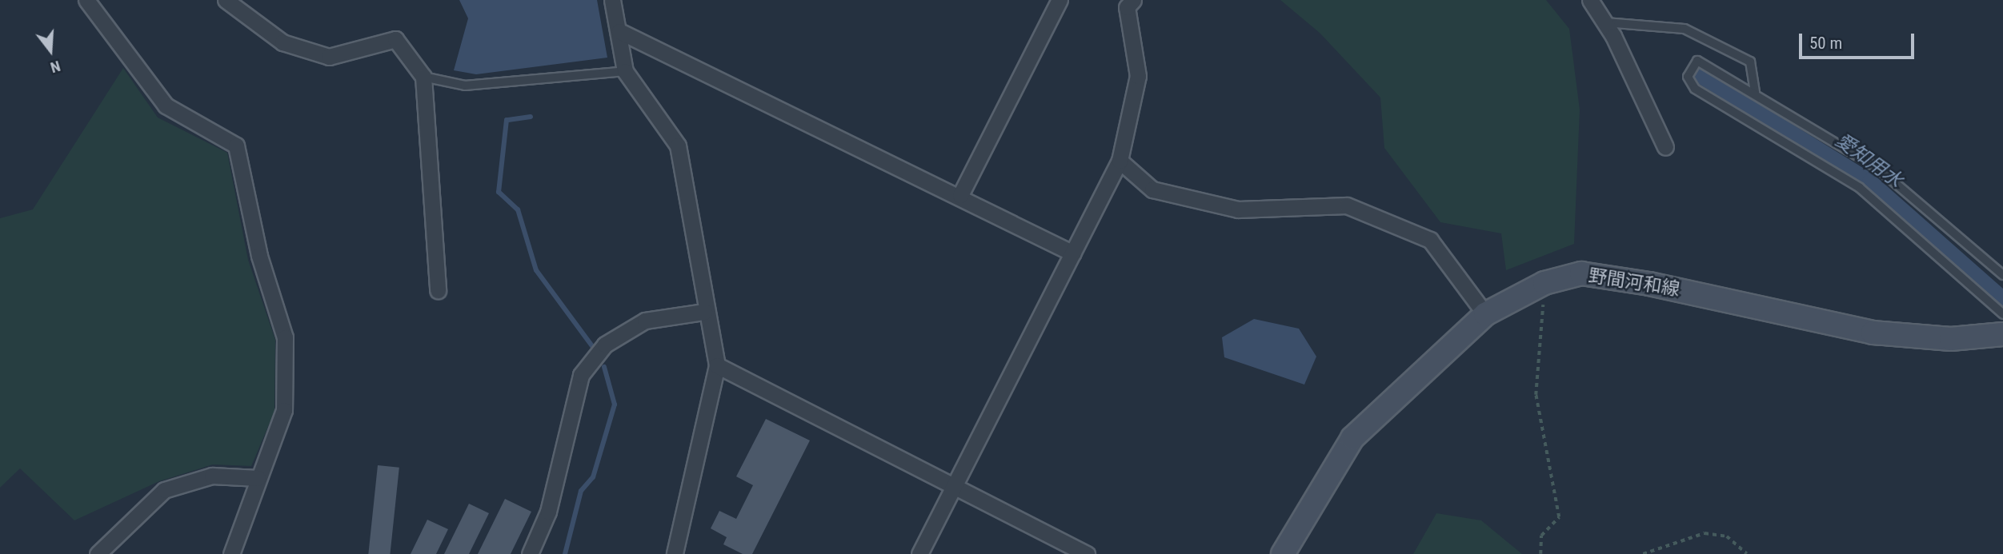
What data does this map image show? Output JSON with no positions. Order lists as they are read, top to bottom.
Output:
{
  "streets": {
    "main road": ["野間河和線"]
  },
  "water": ["愛知用水"],
  "scale_bar": "50 m",
  "north": "bottom"
}
